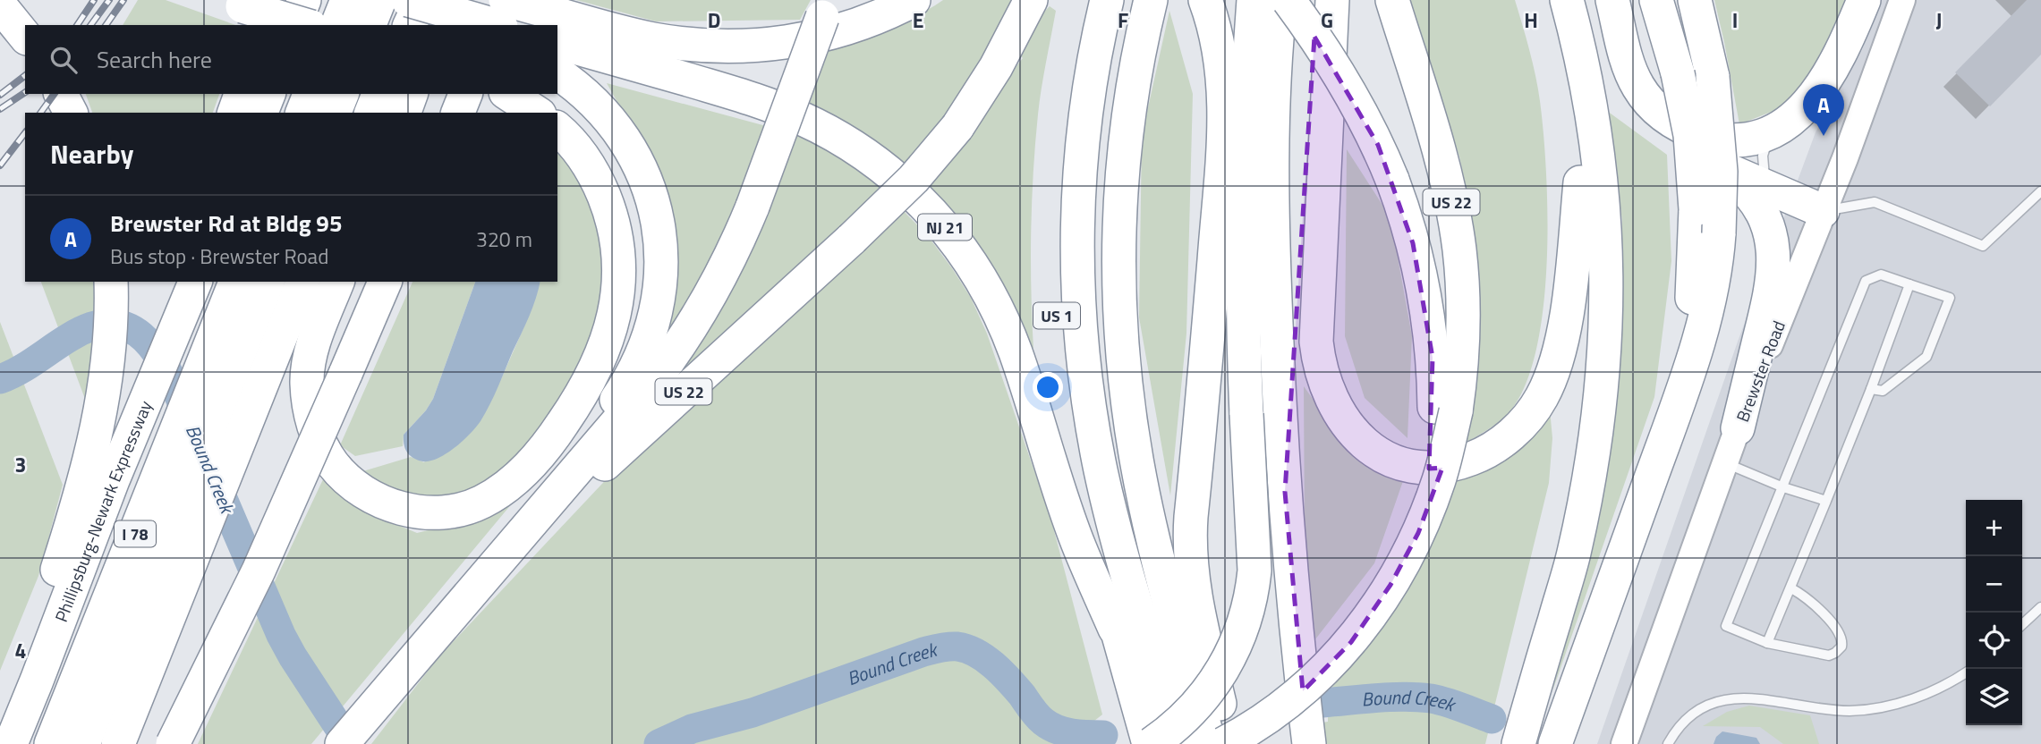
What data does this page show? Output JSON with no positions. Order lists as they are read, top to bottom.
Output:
{
  "streets": {
    "highway": [
      "US 22",
      "NJ 21",
      "US 1",
      "Phillipsburg-Newark Expressway",
      "I 78"
    ],
    "street": ["Brewster Road"]
  },
  "crossings": [
    ["NJ 21", "US 1"]
  ],
  "water": ["Bound Creek"],
  "page": {
    "search": "Search here",
    "pins": "A",
    "heading": "Nearby",
    "list": [
      {
        "mark": "A",
        "name": "Brewster Rd at Bldg 95",
        "note": "Bus stop · Brewster Road",
        "value": "320 m"
      }
    ],
    "map_buttons": ["+", "−"]
  },
  "grid": {
    "columns": [
      "D",
      "E",
      "F",
      "G",
      "H",
      "I",
      "J"
    ],
    "rows": ["3", "4"]
  }
}
